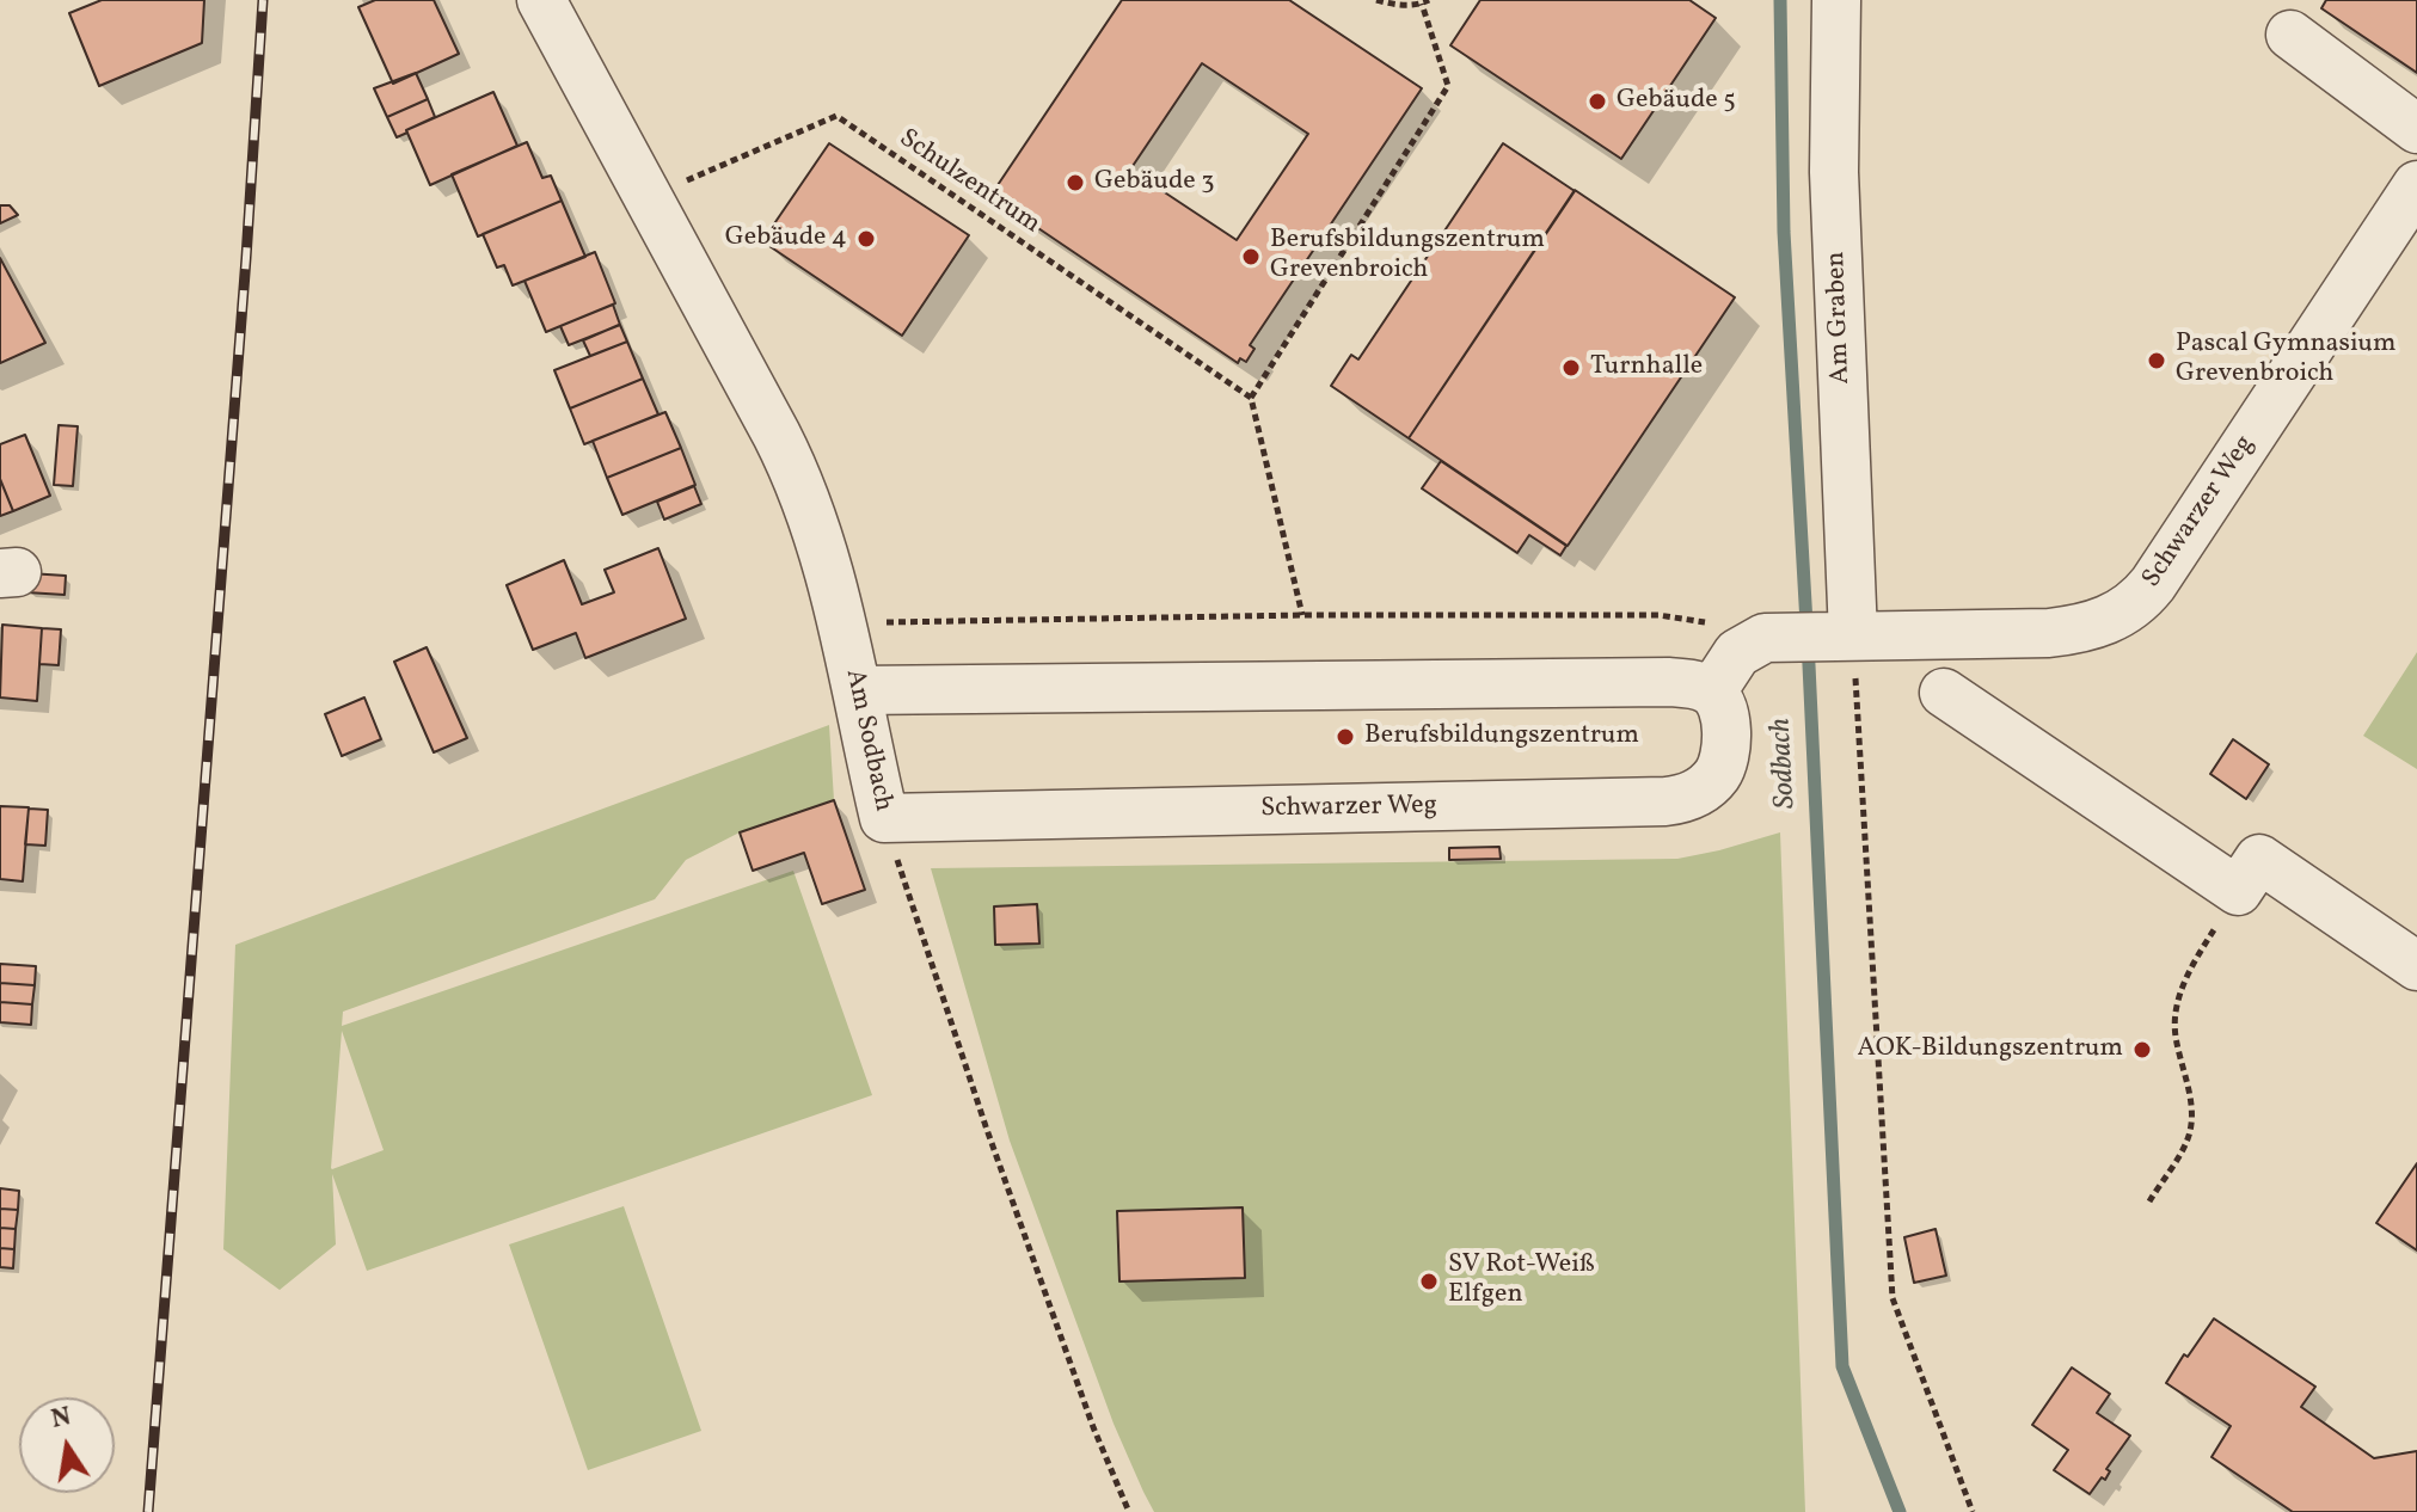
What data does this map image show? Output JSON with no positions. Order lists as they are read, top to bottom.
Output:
{
  "streets": {
    "street": ["Am Graben", "Schwarzer Weg", "Am Sodbach"],
    "path": ["Schulzentrum"]
  },
  "crossings": [
    ["Schulzentrum", "Am Sodbach"],
    ["Am Graben", "Schwarzer Weg"],
    ["Schwarzer Weg", "Am Sodbach"]
  ],
  "water": ["Sodbach"],
  "places": [
    "Gebäude 5",
    "Gebäude 3",
    "Gebäude 4",
    "Berufsbildungszentrum Grevenbroich",
    "Pascal Gymnasium Grevenbroich",
    "Turnhalle",
    "Berufsbildungszentrum",
    "AOK-Bildungszentrum",
    "SV Rot-Weiß Elfgen"
  ],
  "north": "top"
}
